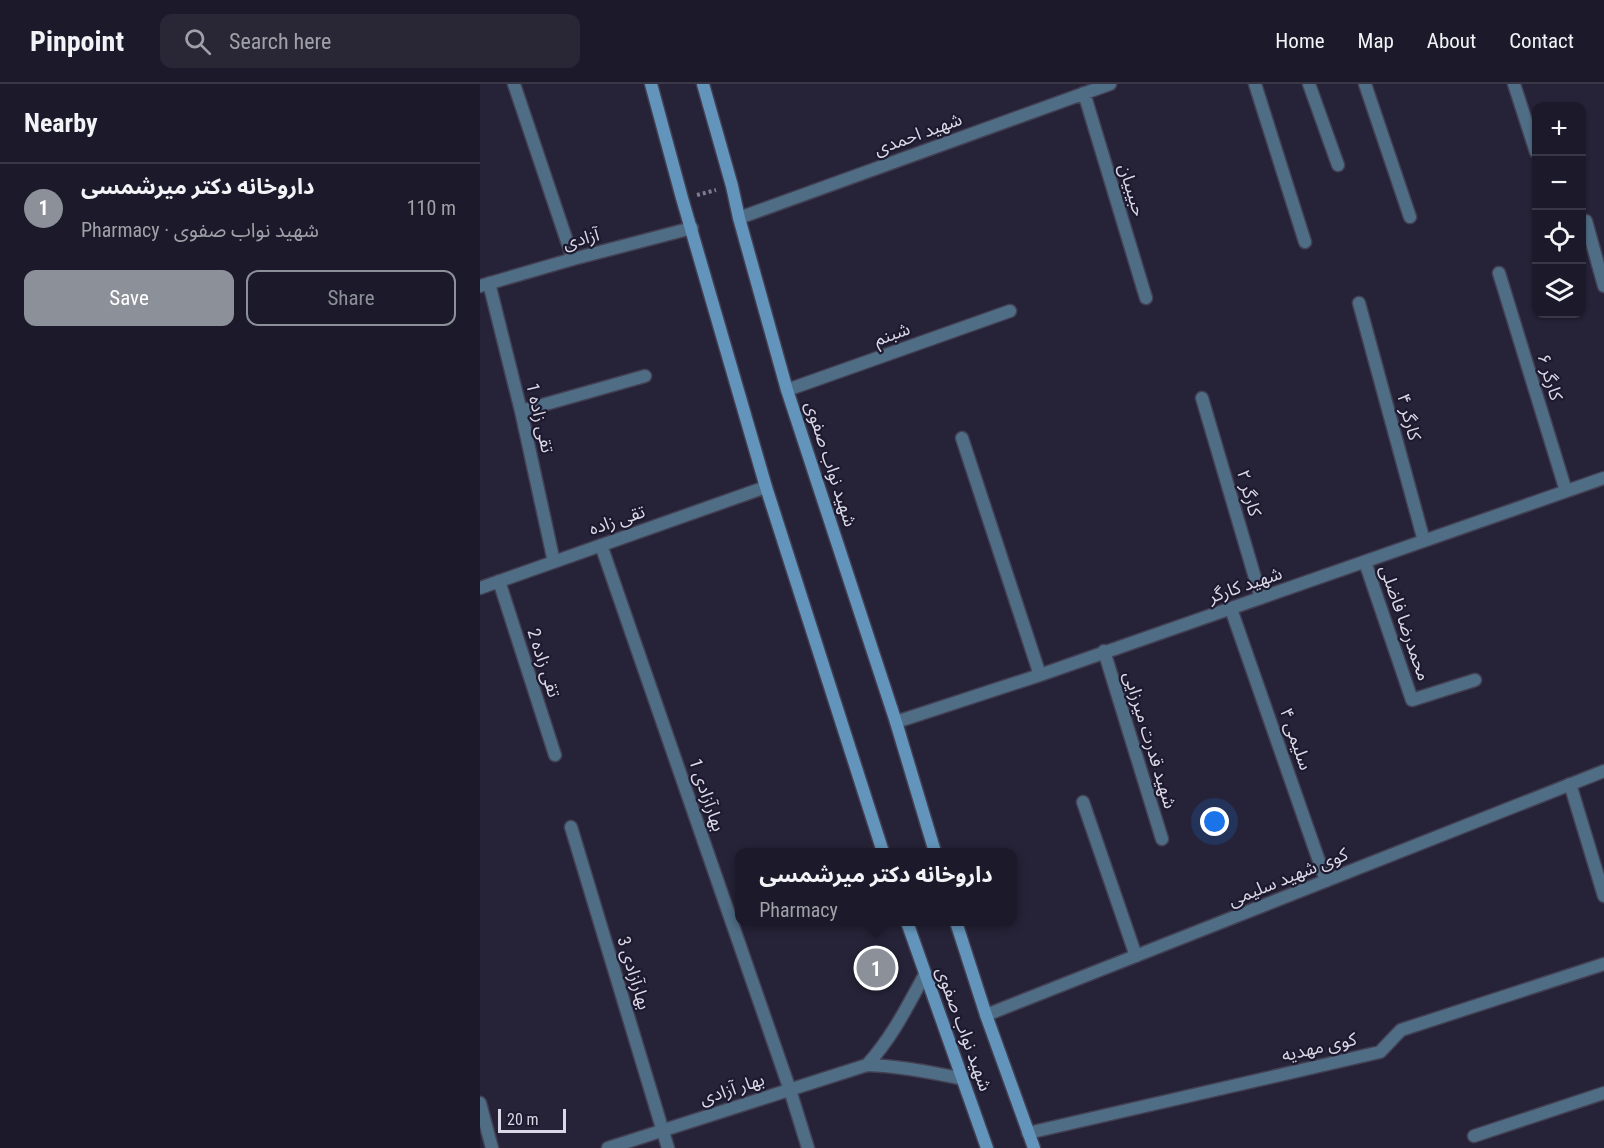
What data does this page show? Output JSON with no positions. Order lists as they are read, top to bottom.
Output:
{
  "streets": {
    "main road": ["شهید نواب صفوی"],
    "street": [
      "شهید احمدی",
      "حبیبیان",
      "آزادی",
      "شبنم",
      "کارگر ۶",
      "کارگر ۴",
      "تقی زاده 1",
      "کارگر ۲",
      "تقی زاده",
      "شهید کارگر",
      "محمدرضا فاضلی",
      "تقی زاده 2",
      "سلیمی ۴",
      "شهید قدرت میرزایی",
      "بهارآزادی 1",
      "کوی شهید سلیمی",
      "بهارآزادی 3",
      "کوی مهدیه",
      "بهار آزادی"
    ]
  },
  "crossings": [
    ["شهید احمدی", "حبیبیان"],
    ["شهید احمدی", "شهید نواب صفوی"],
    ["آزادی", "تقی زاده 1"],
    ["شبنم", "شهید نواب صفوی"],
    ["کارگر ۶", "شهید کارگر"],
    ["کارگر ۴", "شهید کارگر"],
    ["تقی زاده 1", "تقی زاده"],
    ["شهید نواب صفوی", "شهید کارگر"],
    ["شهید نواب صفوی", "کوی شهید سلیمی"],
    ["شهید نواب صفوی", "کوی مهدیه"],
    ["شهید نواب صفوی", "بهار آزادی"],
    ["کارگر ۲", "شهید کارگر"],
    ["تقی زاده", "تقی زاده 2"],
    ["تقی زاده", "بهارآزادی 1"],
    ["شهید کارگر", "محمدرضا فاضلی"],
    ["شهید کارگر", "سلیمی ۴"],
    ["شهید کارگر", "شهید قدرت میرزایی"],
    ["سلیمی ۴", "کوی شهید سلیمی"],
    ["بهارآزادی 1", "بهار آزادی"],
    ["بهارآزادی 3", "بهار آزادی"]
  ],
  "scale_bar": "20 m",
  "page": {
    "header": "Pinpoint",
    "search": "Search here",
    "nav": [
      "Home",
      "Map",
      "About",
      "Contact"
    ],
    "heading": "Nearby",
    "map_buttons": ["+", "−"],
    "list": [
      {
        "mark": "1",
        "name": "داروخانه دکتر میرشمسی",
        "note": "Pharmacy · شهید نواب صفوی",
        "value": "110 m"
      }
    ],
    "buttons": ["Save", "Share"],
    "popup": ["داروخانه دکتر میرشمسی", "Pharmacy"],
    "pins": "1",
    "scale": "20 m"
  }
}
